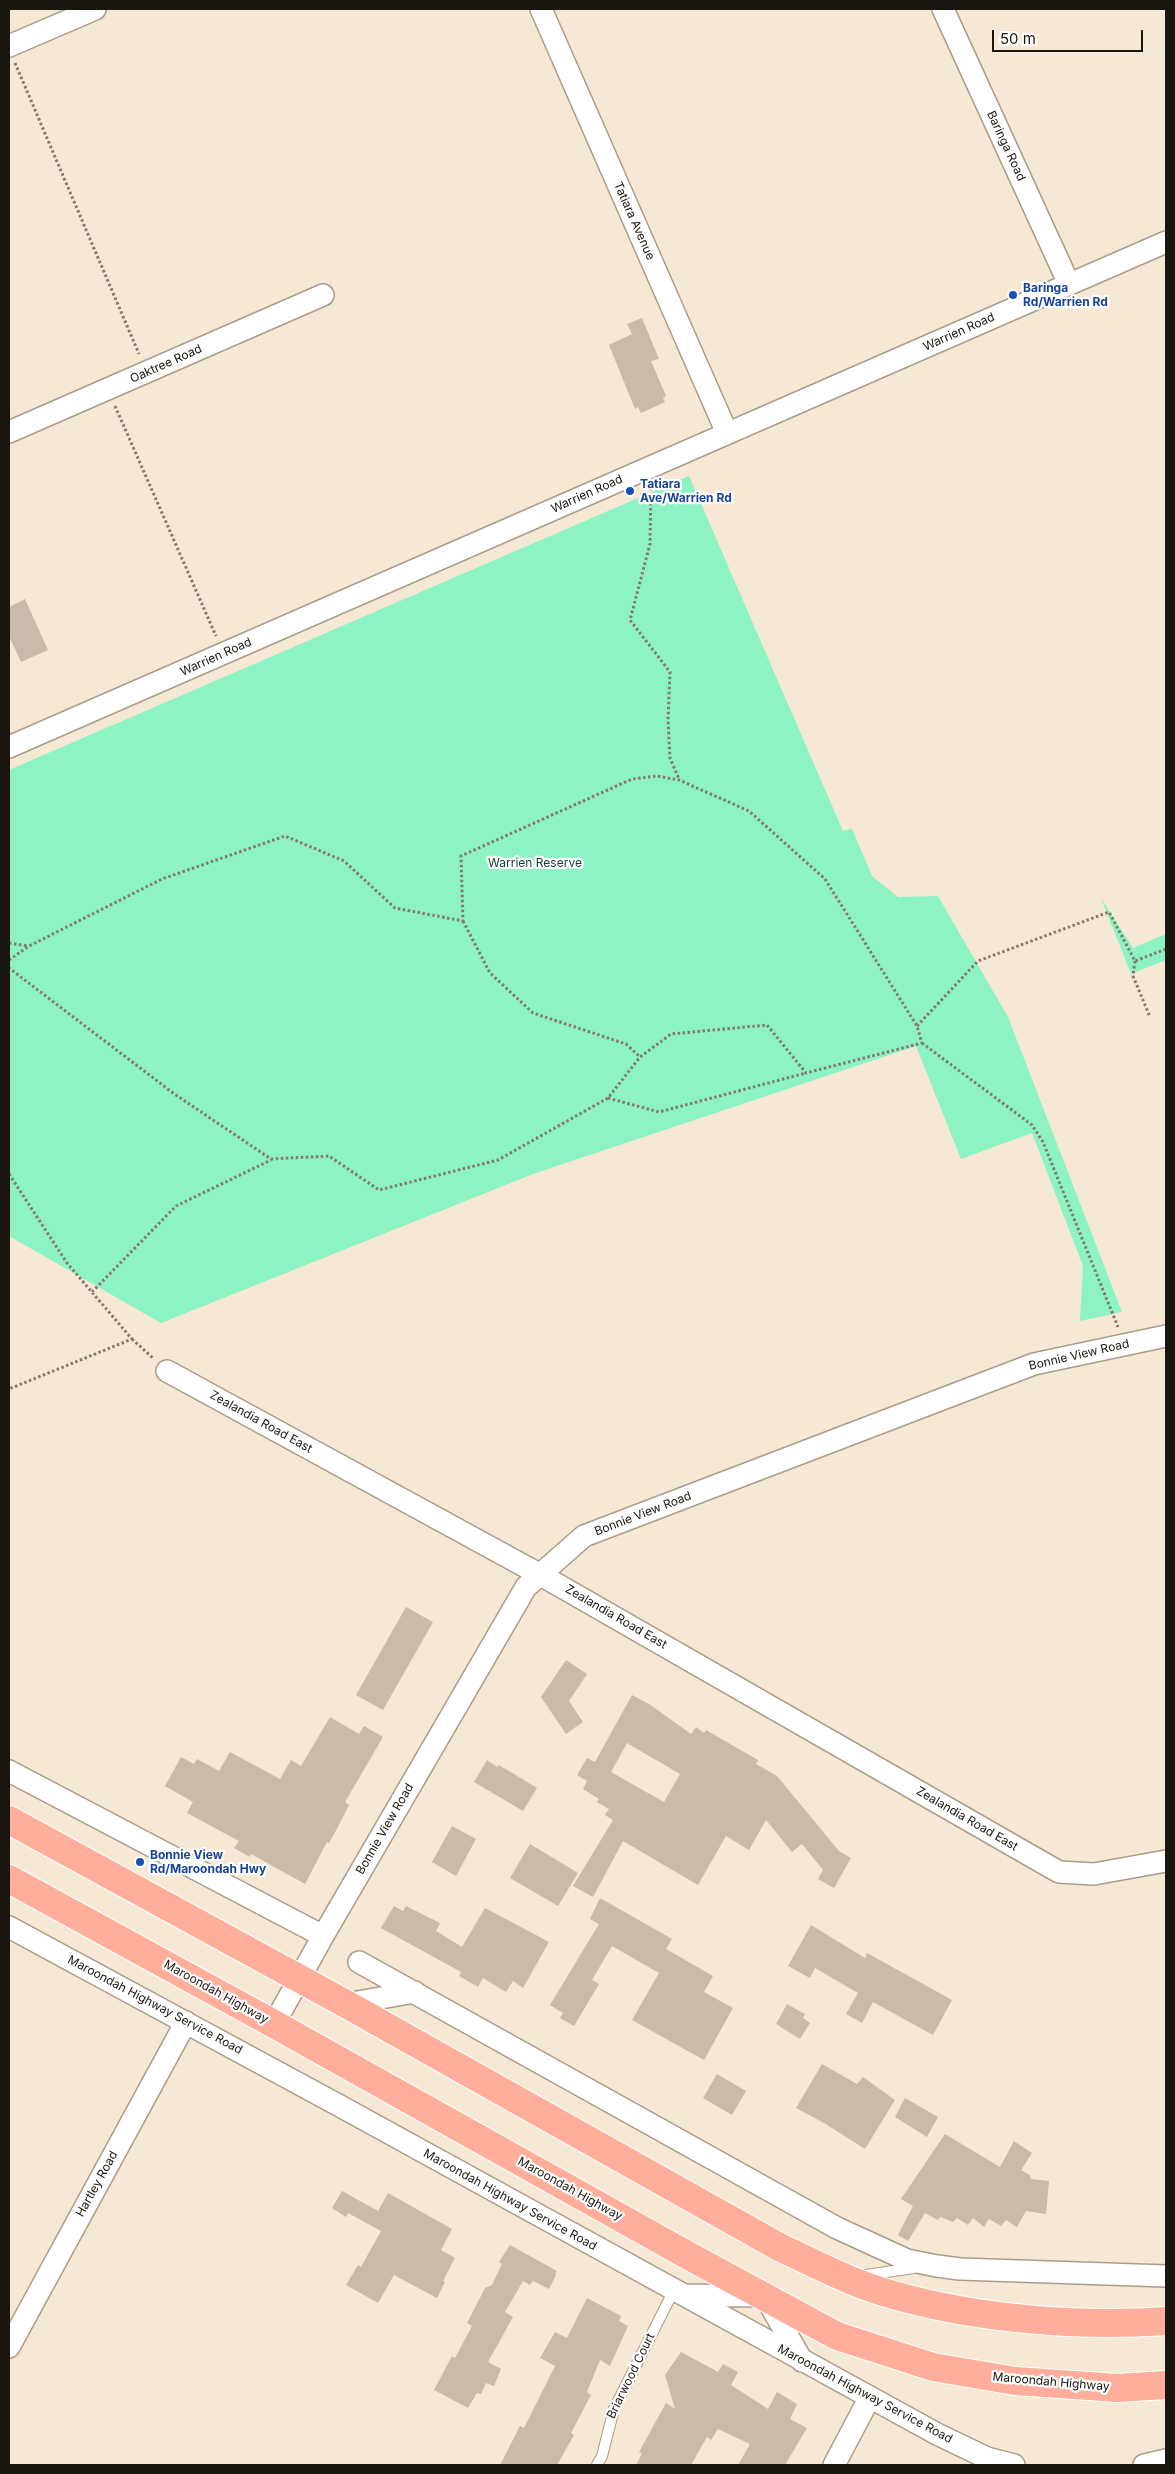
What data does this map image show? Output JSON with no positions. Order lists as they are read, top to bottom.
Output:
{
  "streets": {
    "highway": ["Maroondah Highway"],
    "street": [
      "Baringa Road",
      "Tatiara Avenue",
      "Warrien Road",
      "Oaktree Road",
      "Bonnie View Road",
      "Zealandia Road East",
      "Maroondah Highway Service Road",
      "Hartley Road"
    ],
    "lane": ["Briarwood Court"]
  },
  "crossings": [
    ["Baringa Road", "Warrien Road"],
    ["Tatiara Avenue", "Warrien Road"],
    ["Bonnie View Road", "Zealandia Road East"],
    ["Bonnie View Road", "Maroondah Highway"],
    ["Maroondah Highway Service Road", "Hartley Road"],
    ["Maroondah Highway Service Road", "Briarwood Court"]
  ],
  "parks": ["Warrien Reserve"],
  "places": ["Baringa Rd/Warrien Rd", "Tatiara Ave/Warrien Rd", "Bonnie View Rd/Maroondah Hwy"],
  "scale_bar": "50 m"
}
